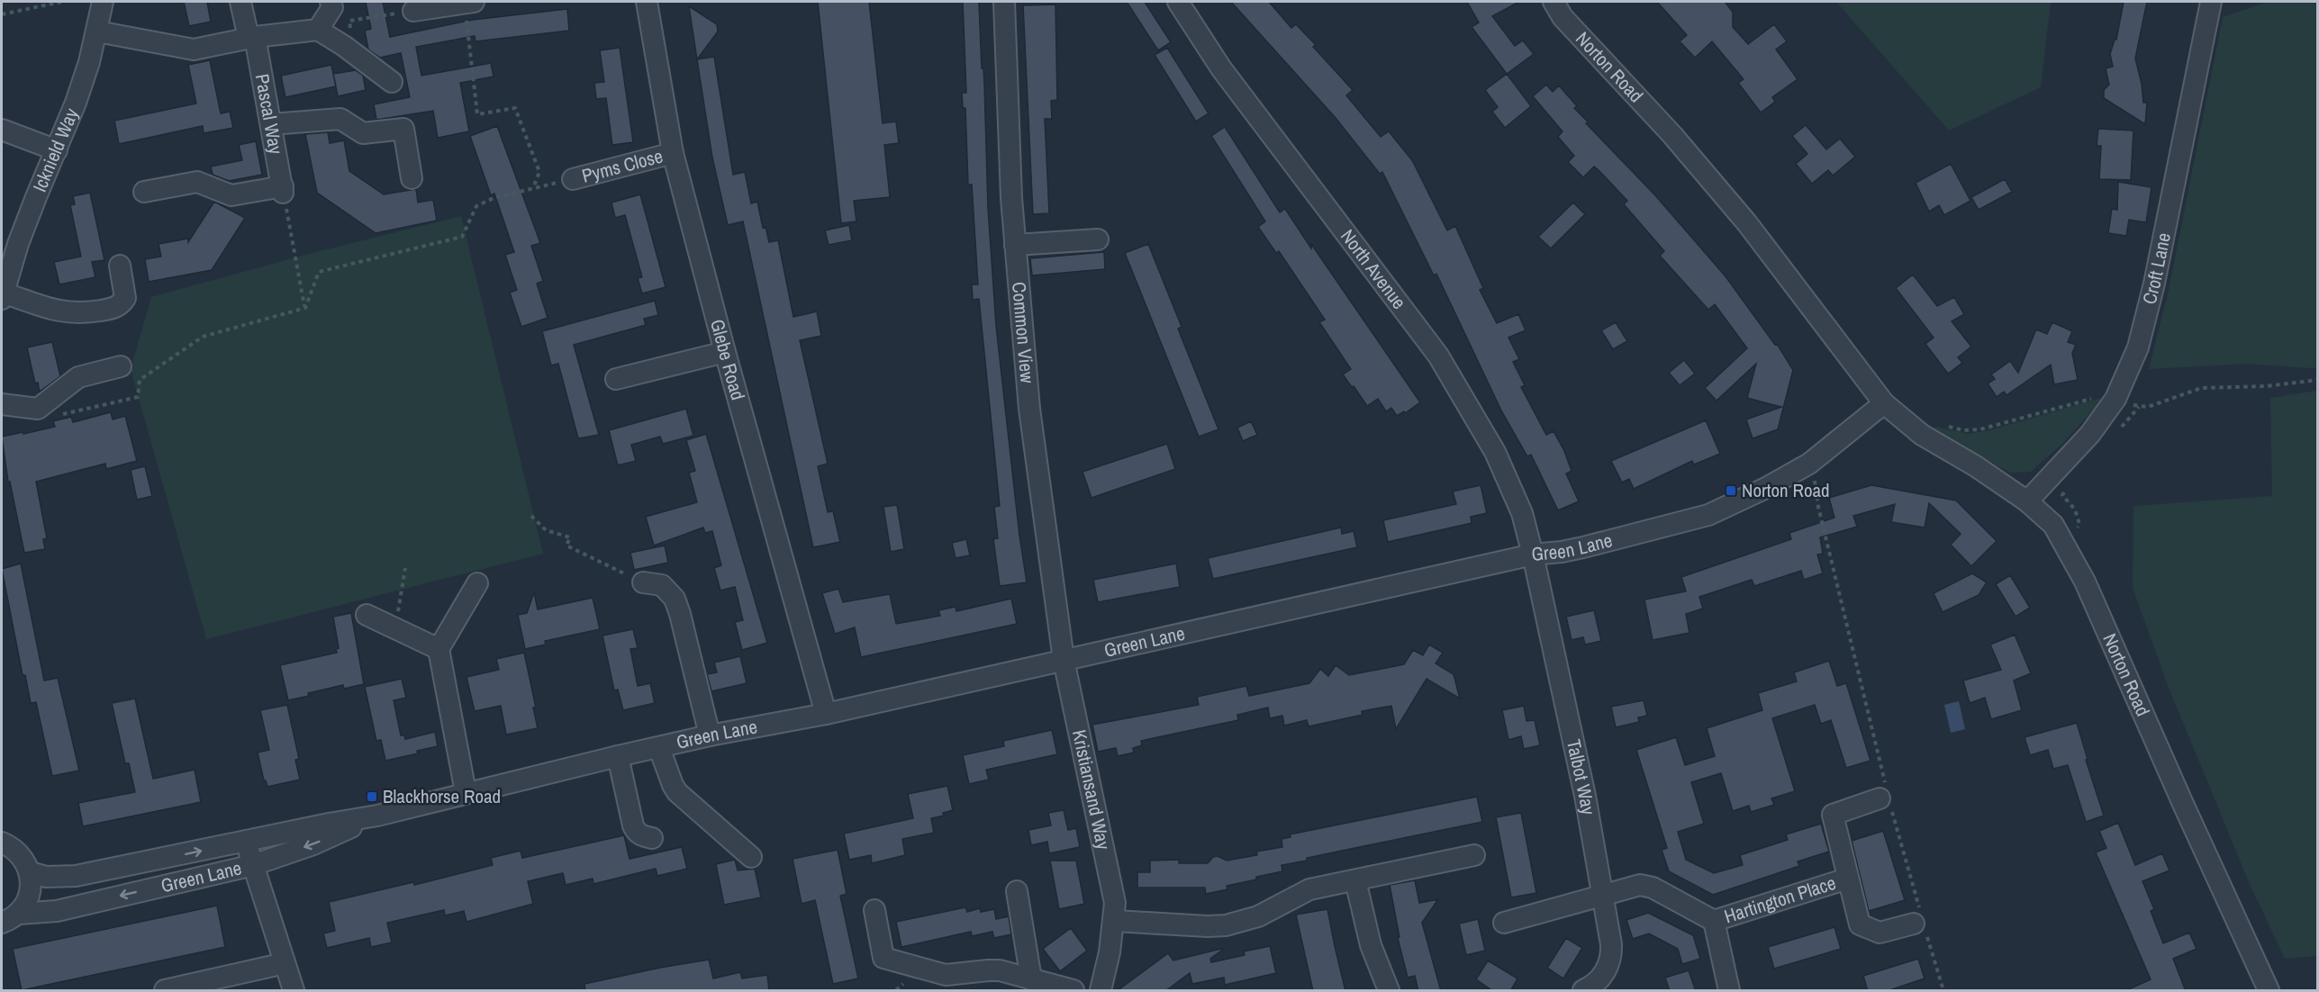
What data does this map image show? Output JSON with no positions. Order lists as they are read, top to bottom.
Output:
{
  "streets": {
    "street": [
      "Norton Road",
      "Pascal Way",
      "Icknield Way",
      "Pyms Close",
      "North Avenue",
      "Croft Lane",
      "Common View",
      "Glebe Road",
      "Green Lane",
      "Talbot Way",
      "Kristiansand Way",
      "Hartington Place"
    ]
  },
  "crossings": [
    ["Norton Road", "Croft Lane"],
    ["Norton Road", "Green Lane"],
    ["Pyms Close", "Glebe Road"],
    ["North Avenue", "Green Lane"],
    ["North Avenue", "Talbot Way"],
    ["Common View", "Green Lane"],
    ["Common View", "Kristiansand Way"],
    ["Glebe Road", "Green Lane"],
    ["Green Lane", "Talbot Way"],
    ["Green Lane", "Kristiansand Way"],
    ["Talbot Way", "Hartington Place"]
  ],
  "places": {
    "transit": ["Norton Road", "Blackhorse Road"]
  }
}
